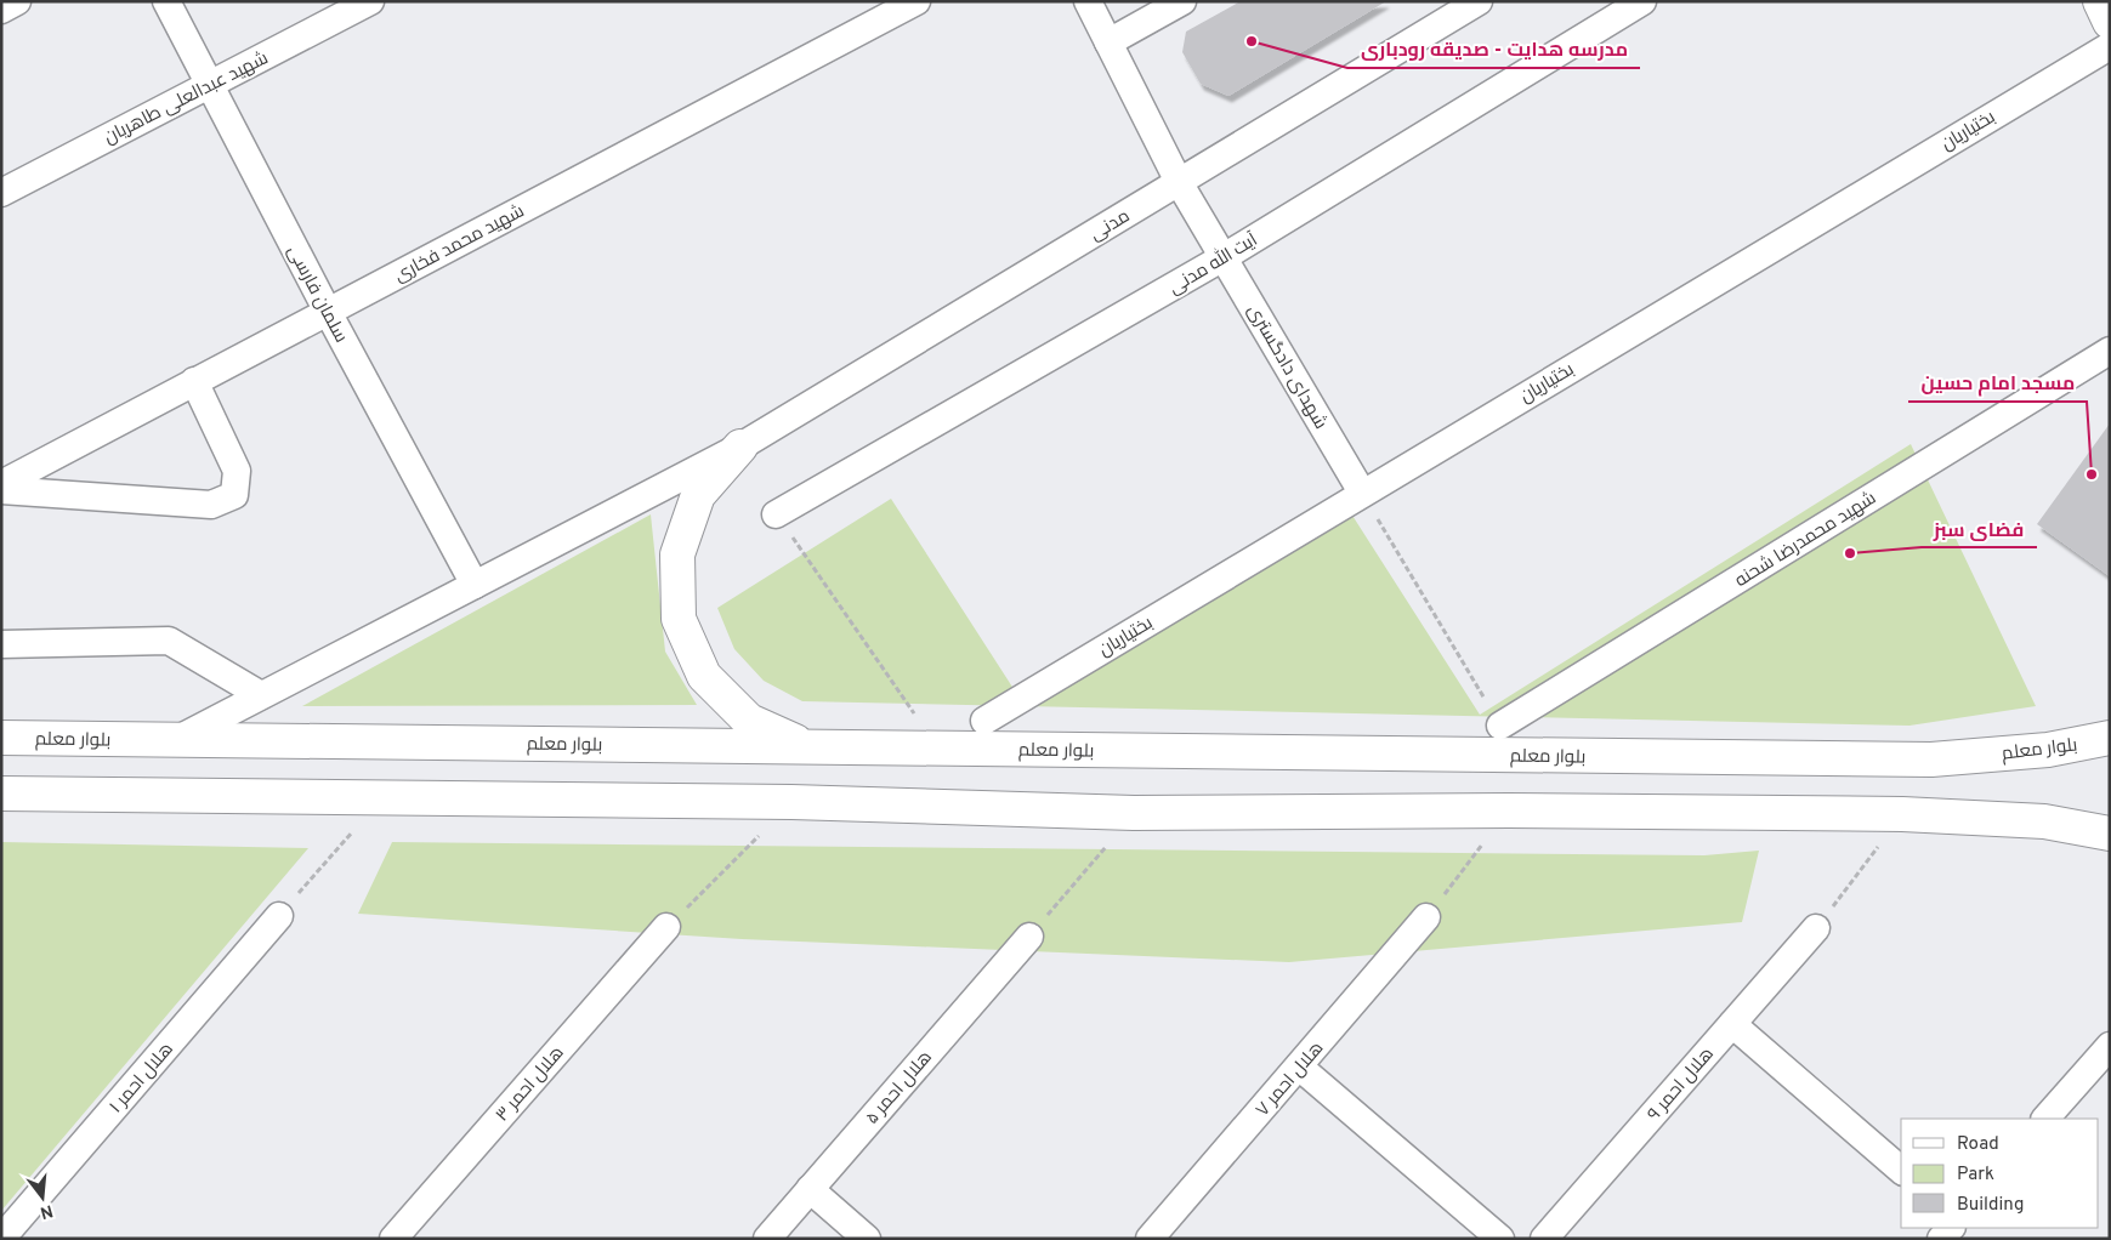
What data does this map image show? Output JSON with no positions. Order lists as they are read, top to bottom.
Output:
{
  "streets": {
    "main road": ["بلوار معلم"],
    "street": [
      "شهید عبدالعلی طاهریان",
      "بختیاریان",
      "مدنی",
      "شهید محمد فخاری",
      "آیت الله مدنی",
      "سلمان فارسی",
      "شهدای دادگستری",
      "شهید محمدرضا شحنه",
      "هلال احمر ۱",
      "هلال احمر ۷",
      "هلال احمر ۳",
      "هلال احمر ۹",
      "هلال احمر ۵"
    ]
  },
  "crossings": [
    ["شهید عبدالعلی طاهریان", "سلمان فارسی"],
    ["بختیاریان", "شهدای دادگستری"],
    ["مدنی", "سلمان فارسی"],
    ["مدنی", "شهدای دادگستری"],
    ["مدنی", "بلوار معلم"],
    ["شهید محمد فخاری", "سلمان فارسی"],
    ["آیت الله مدنی", "شهدای دادگستری"]
  ],
  "places": ["مدرسه هدایت - صدیقه رودباری", "مسجد امام حسین", "فضای سبز"],
  "legend": ["Road", "Park", "Building"],
  "north": "bottom"
}
